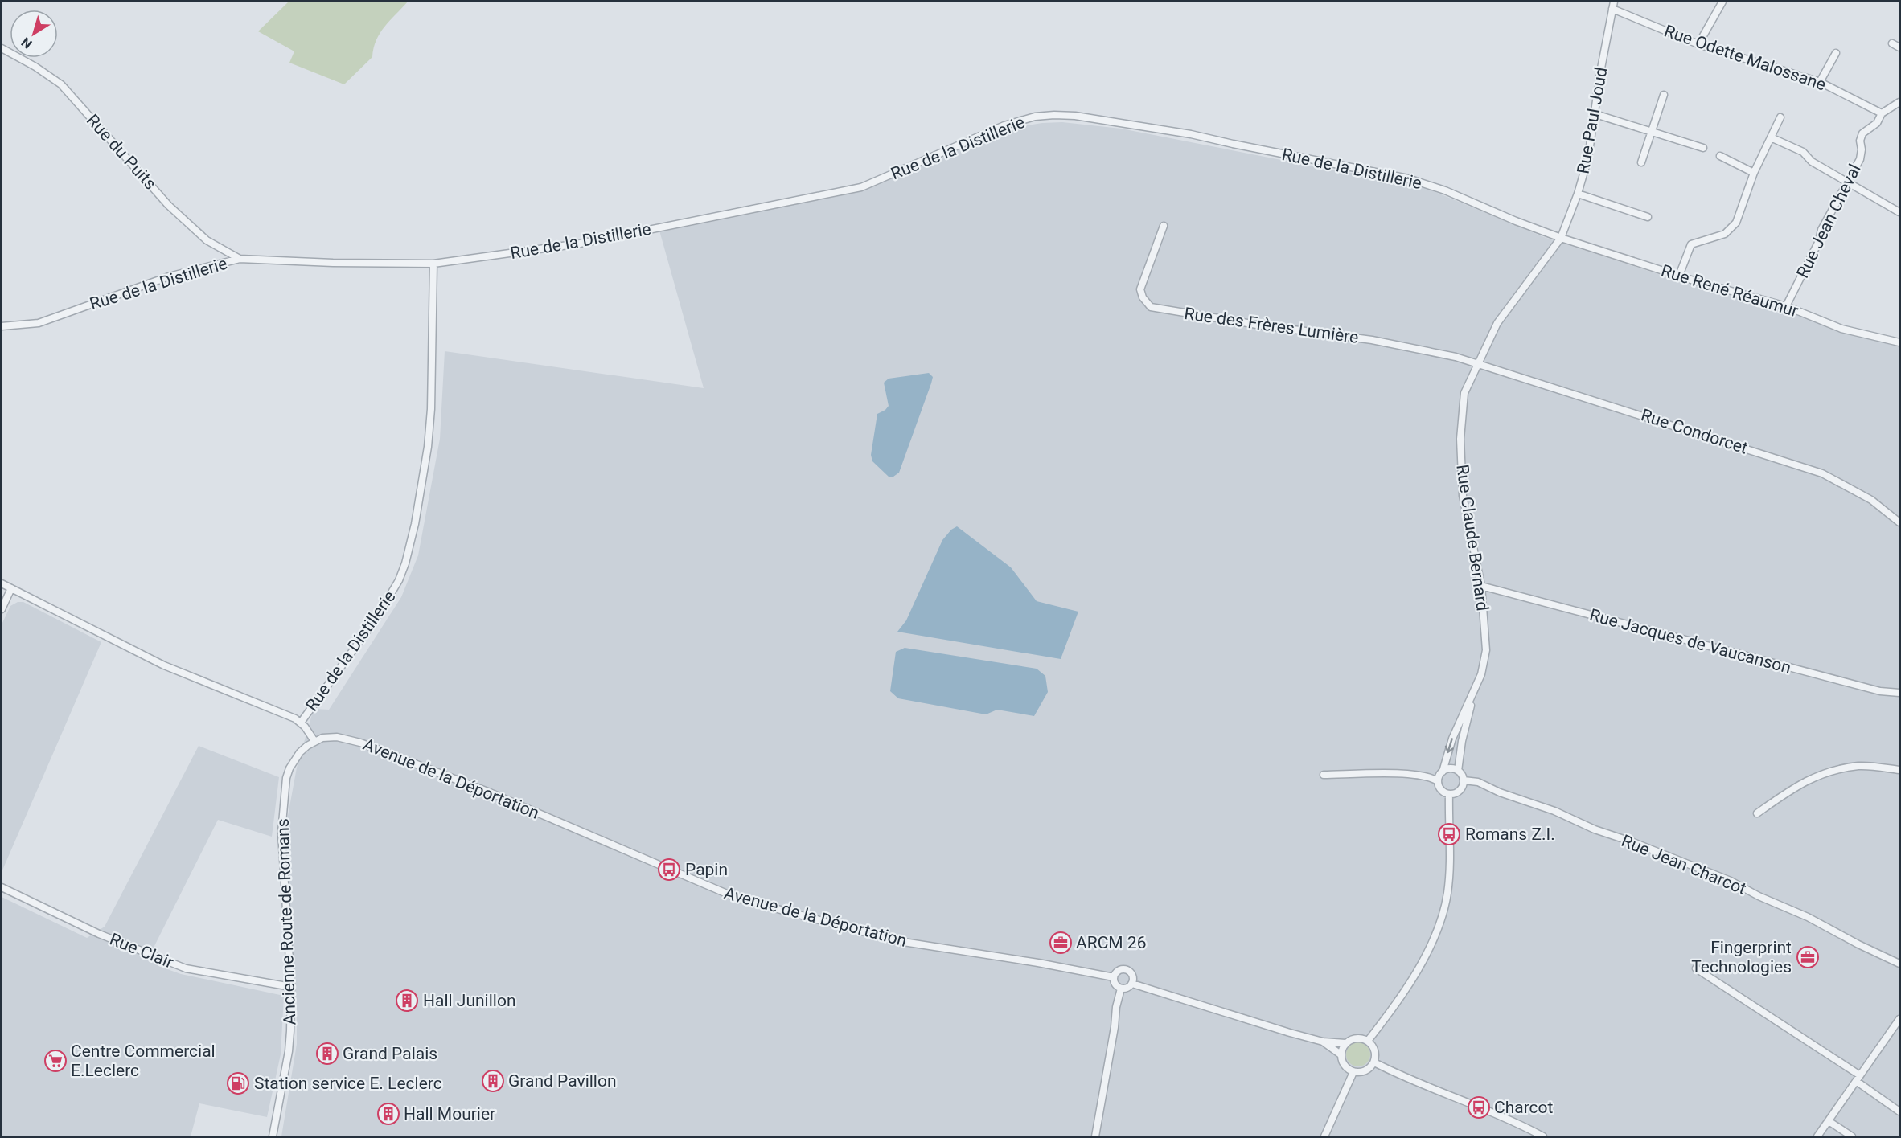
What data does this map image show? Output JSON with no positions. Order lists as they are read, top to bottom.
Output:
{
  "streets": {
    "street": [
      "Rue Odette Malossane",
      "Rue Paul Joud",
      "Rue de la Distillerie",
      "Rue du Puits",
      "Rue Jean Cheval",
      "Rue René Réaumur",
      "Rue des Frères Lumière",
      "Rue Condorcet",
      "Rue Claude Bernard",
      "Rue Jacques de Vaucanson",
      "Avenue de la Déportation",
      "Rue Jean Charcot",
      "Ancienne Route de Romans",
      "Rue Clair"
    ]
  },
  "crossings": [
    ["Rue Odette Malossane", "Rue Paul Joud"],
    ["Rue Odette Malossane", "Rue Jean Cheval"],
    ["Rue Paul Joud", "Rue de la Distillerie"],
    ["Rue Paul Joud", "Rue René Réaumur"],
    ["Rue Paul Joud", "Rue Claude Bernard"],
    ["Rue de la Distillerie", "Rue du Puits"],
    ["Rue de la Distillerie", "Rue René Réaumur"],
    ["Rue de la Distillerie", "Rue Claude Bernard"],
    ["Rue Jean Cheval", "Rue René Réaumur"],
    ["Rue René Réaumur", "Rue Claude Bernard"],
    ["Rue des Frères Lumière", "Rue Condorcet"],
    ["Rue des Frères Lumière", "Rue Claude Bernard"],
    ["Rue Condorcet", "Rue Claude Bernard"],
    ["Rue Claude Bernard", "Rue Jacques de Vaucanson"],
    ["Avenue de la Déportation", "Ancienne Route de Romans"],
    ["Ancienne Route de Romans", "Rue Clair"]
  ],
  "places": {
    "bus stop": ["Romans Z.I.", "Papin", "Charcot"],
    "office": ["ARCM 26", "Fingerprint Technologies"],
    "building": [
      "Hall Junillon",
      "Grand Palais",
      "Grand Pavillon",
      "Hall Mourier"
    ],
    "supermarket": ["Centre Commercial E.Leclerc"],
    "fuel station": ["Station service E. Leclerc"]
  },
  "north": "bottom left"
}
